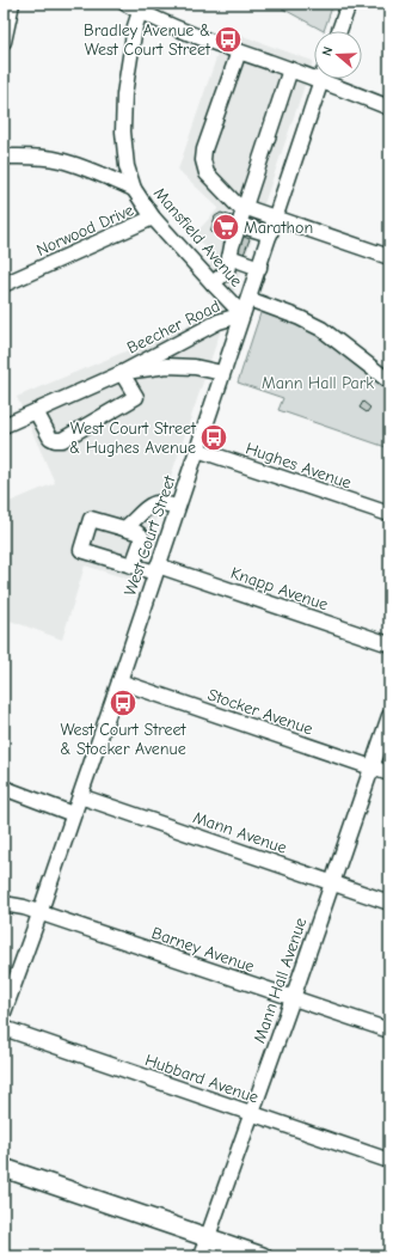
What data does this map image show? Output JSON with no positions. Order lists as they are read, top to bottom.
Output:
{
  "streets": {
    "street": [
      "Norwood Drive",
      "Mansfield Avenue",
      "Beecher Road",
      "Hughes Avenue",
      "West Court Street",
      "Knapp Avenue",
      "Stocker Avenue",
      "Mann Avenue",
      "Barney Avenue",
      "Mann Hall Avenue",
      "Hubbard Avenue"
    ]
  },
  "crossings": [
    ["Norwood Drive", "Mansfield Avenue"],
    ["Mansfield Avenue", "Beecher Road"],
    ["Mansfield Avenue", "West Court Street"],
    ["Beecher Road", "West Court Street"],
    ["Hughes Avenue", "West Court Street"],
    ["West Court Street", "Knapp Avenue"],
    ["West Court Street", "Stocker Avenue"],
    ["West Court Street", "Mann Avenue"],
    ["West Court Street", "Barney Avenue"],
    ["Stocker Avenue", "Mann Hall Avenue"],
    ["Mann Avenue", "Mann Hall Avenue"],
    ["Barney Avenue", "Mann Hall Avenue"],
    ["Mann Hall Avenue", "Hubbard Avenue"]
  ],
  "parks": ["Mann Hall Park"],
  "places": {
    "bus stop": ["Bradley Avenue & West Court Street", "West Court Street & Hughes Avenue", "West Court Street & Stocker Avenue"],
    "supermarket": ["Marathon"]
  },
  "north": "left"
}
